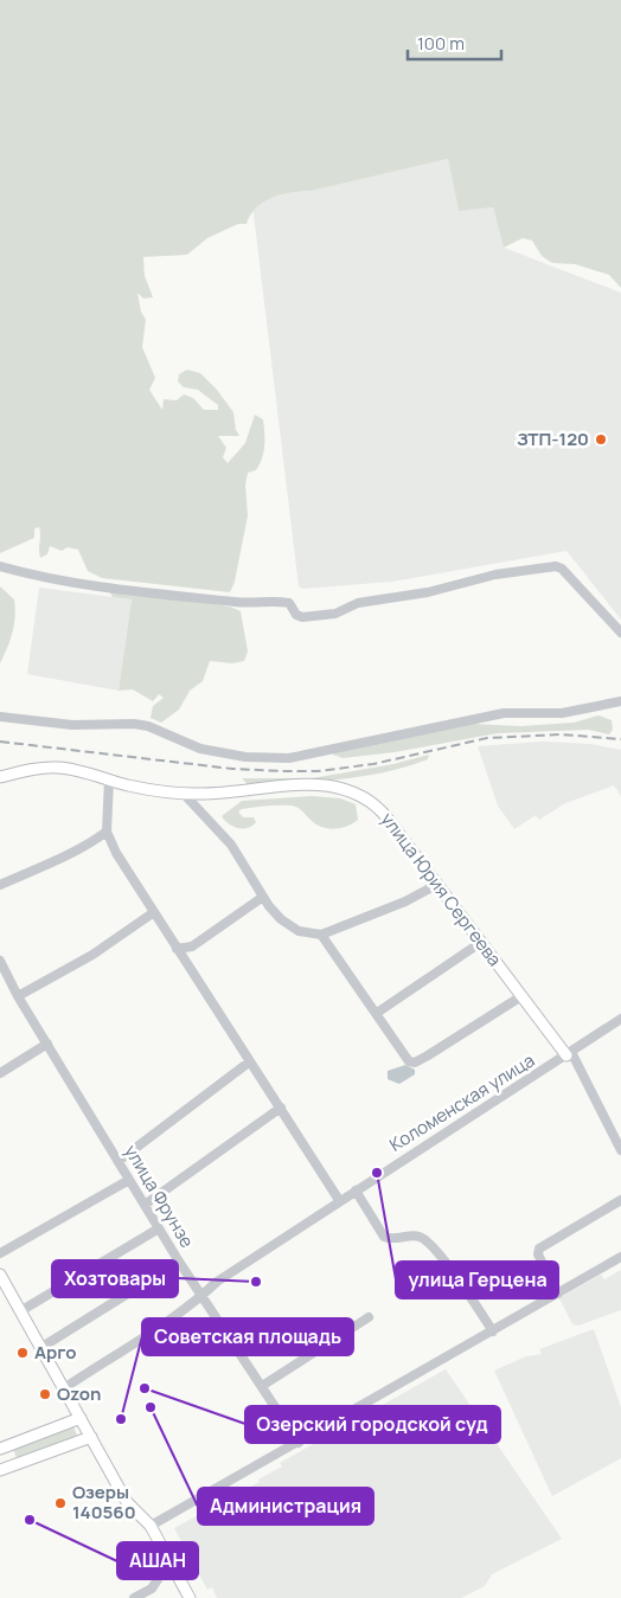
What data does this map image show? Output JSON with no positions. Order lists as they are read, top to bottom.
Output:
{
  "streets": {
    "main road": ["улица Юрия Сергеева"],
    "street": ["Коломенская улица", "улица Фрунзе"]
  },
  "crossings": [
    ["улица Юрия Сергеева", "Коломенская улица"],
    ["Коломенская улица", "улица Фрунзе"]
  ],
  "places": [
    "ЗТП-120",
    "улица Герцена",
    "Хозтовары",
    "Арго",
    "Озерский городской суд",
    "Ozon",
    "Администрация",
    "Советская площадь",
    "Озеры 140560",
    "АШАН"
  ],
  "scale_bar": "100 m"
}
